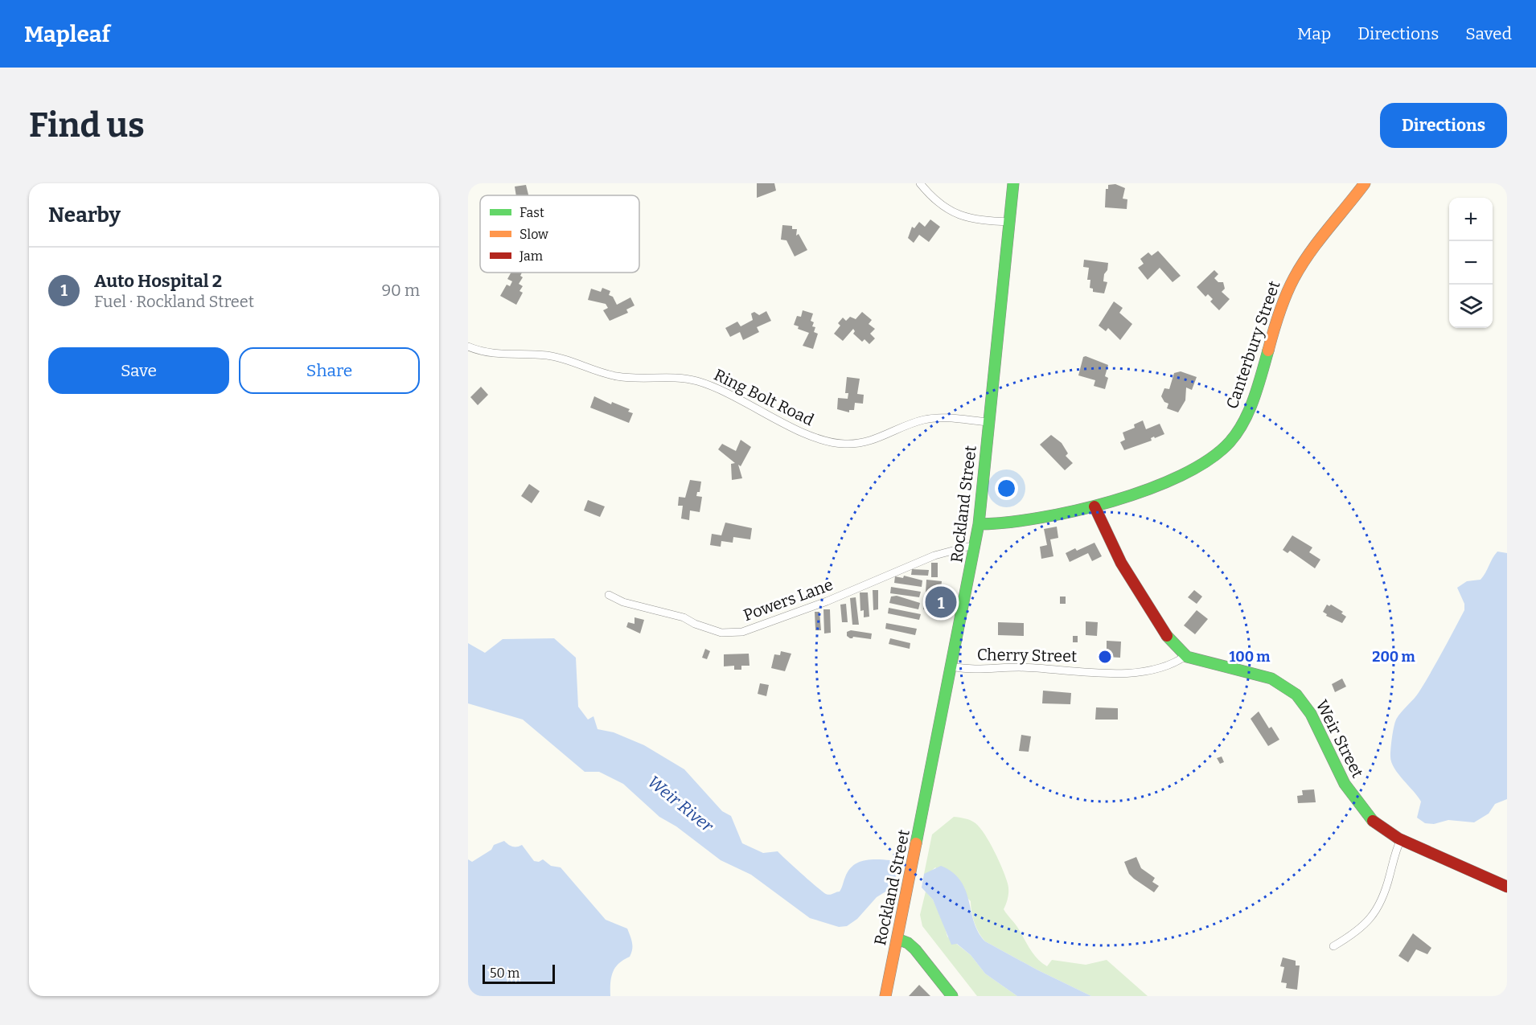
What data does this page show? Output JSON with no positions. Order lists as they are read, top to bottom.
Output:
{
  "streets": {
    "street": [
      "Canterbury Street",
      "Ring Bolt Road",
      "Rockland Street",
      "Powers Lane",
      "Cherry Street",
      "Weir Street"
    ]
  },
  "crossings": [
    ["Canterbury Street", "Rockland Street"],
    ["Ring Bolt Road", "Rockland Street"],
    ["Rockland Street", "Powers Lane"],
    ["Rockland Street", "Cherry Street"],
    ["Cherry Street", "Weir Street"]
  ],
  "water": ["Weir River"],
  "legend": ["Fast", "Slow", "Jam"],
  "scale_bar": "50 m",
  "page": {
    "header": "Mapleaf",
    "nav": ["Map", "Directions", "Saved"],
    "buttons": [
      "Directions",
      ["Save", "Share"]
    ],
    "title": "Find us",
    "heading": "Nearby",
    "map_buttons": ["+", "−"],
    "list": [
      {
        "mark": "1",
        "name": "Auto Hospital 2",
        "note": "Fuel · Rockland Street",
        "value": "90 m"
      }
    ],
    "pins": "1",
    "scale": "50 m"
  },
  "rings": ["100 m", "200 m"]
}
